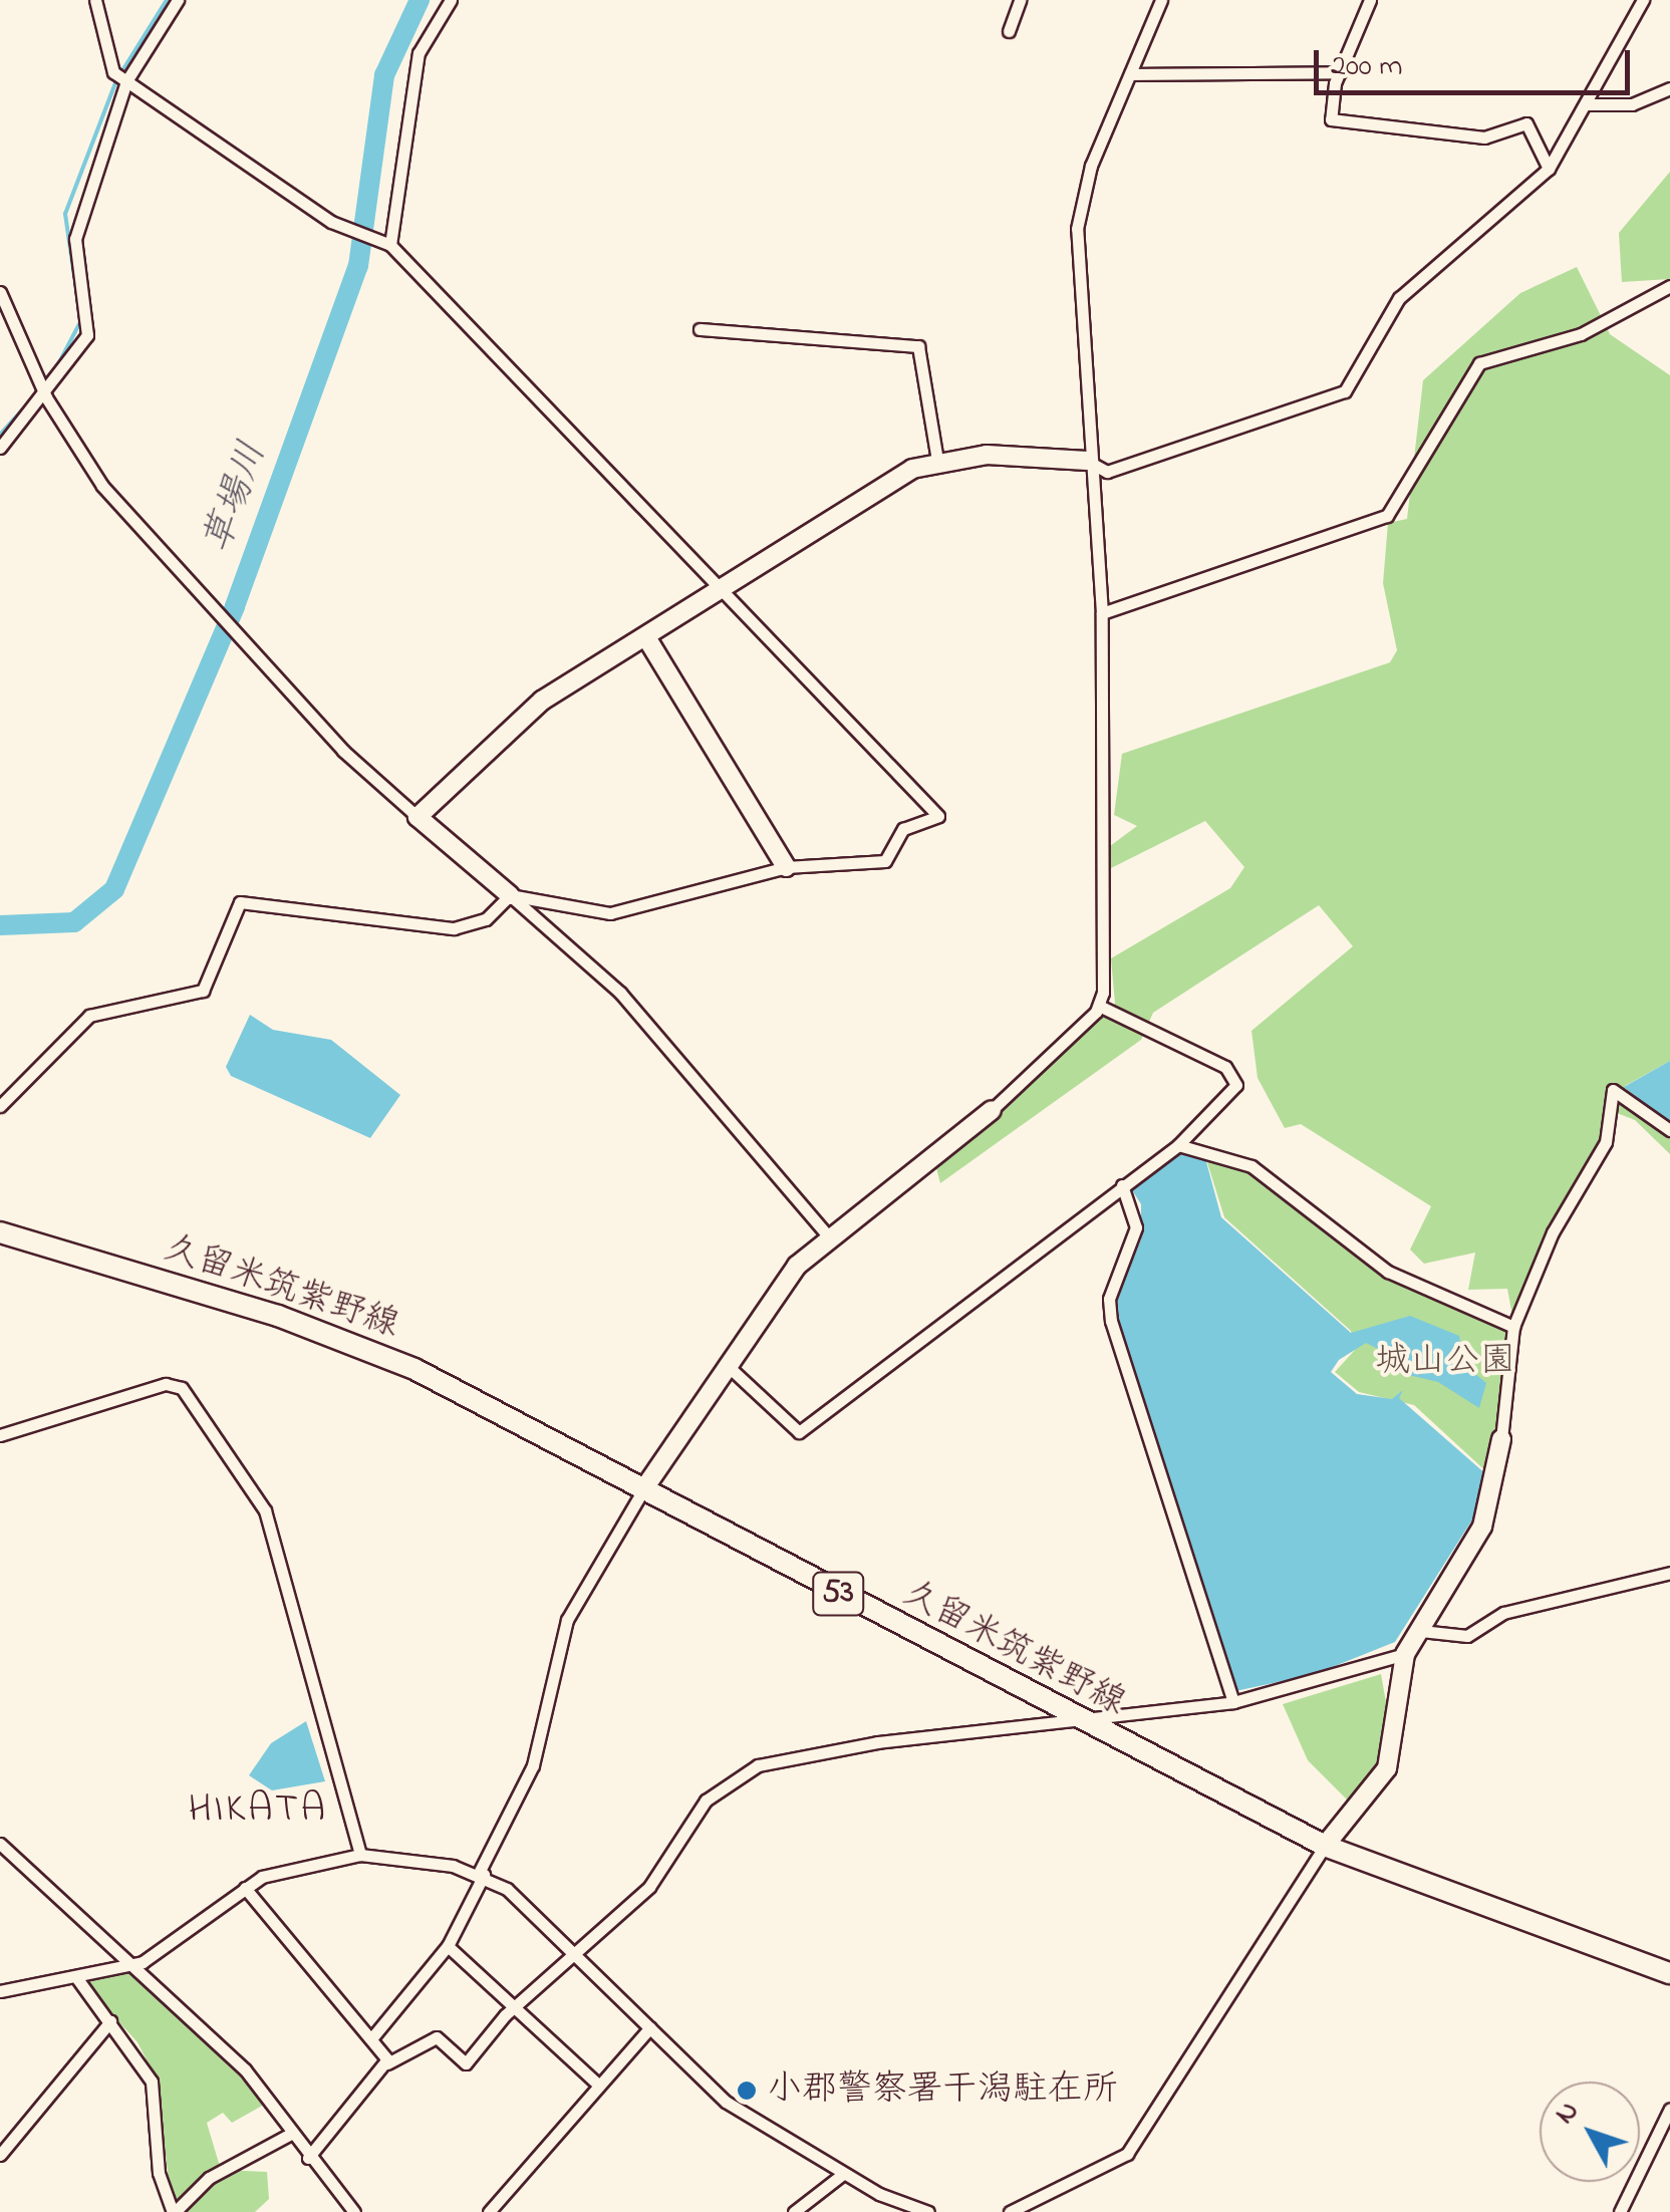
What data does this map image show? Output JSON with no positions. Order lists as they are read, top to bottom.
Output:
{
  "streets": {
    "main road": ["久留米筑紫野線", "53"]
  },
  "districts": ["HIKATA"],
  "water": ["草場川"],
  "parks": ["城山公園"],
  "places": ["小郡警察署干潟駐在所"],
  "scale_bar": "200 m",
  "north": "top left"
}
